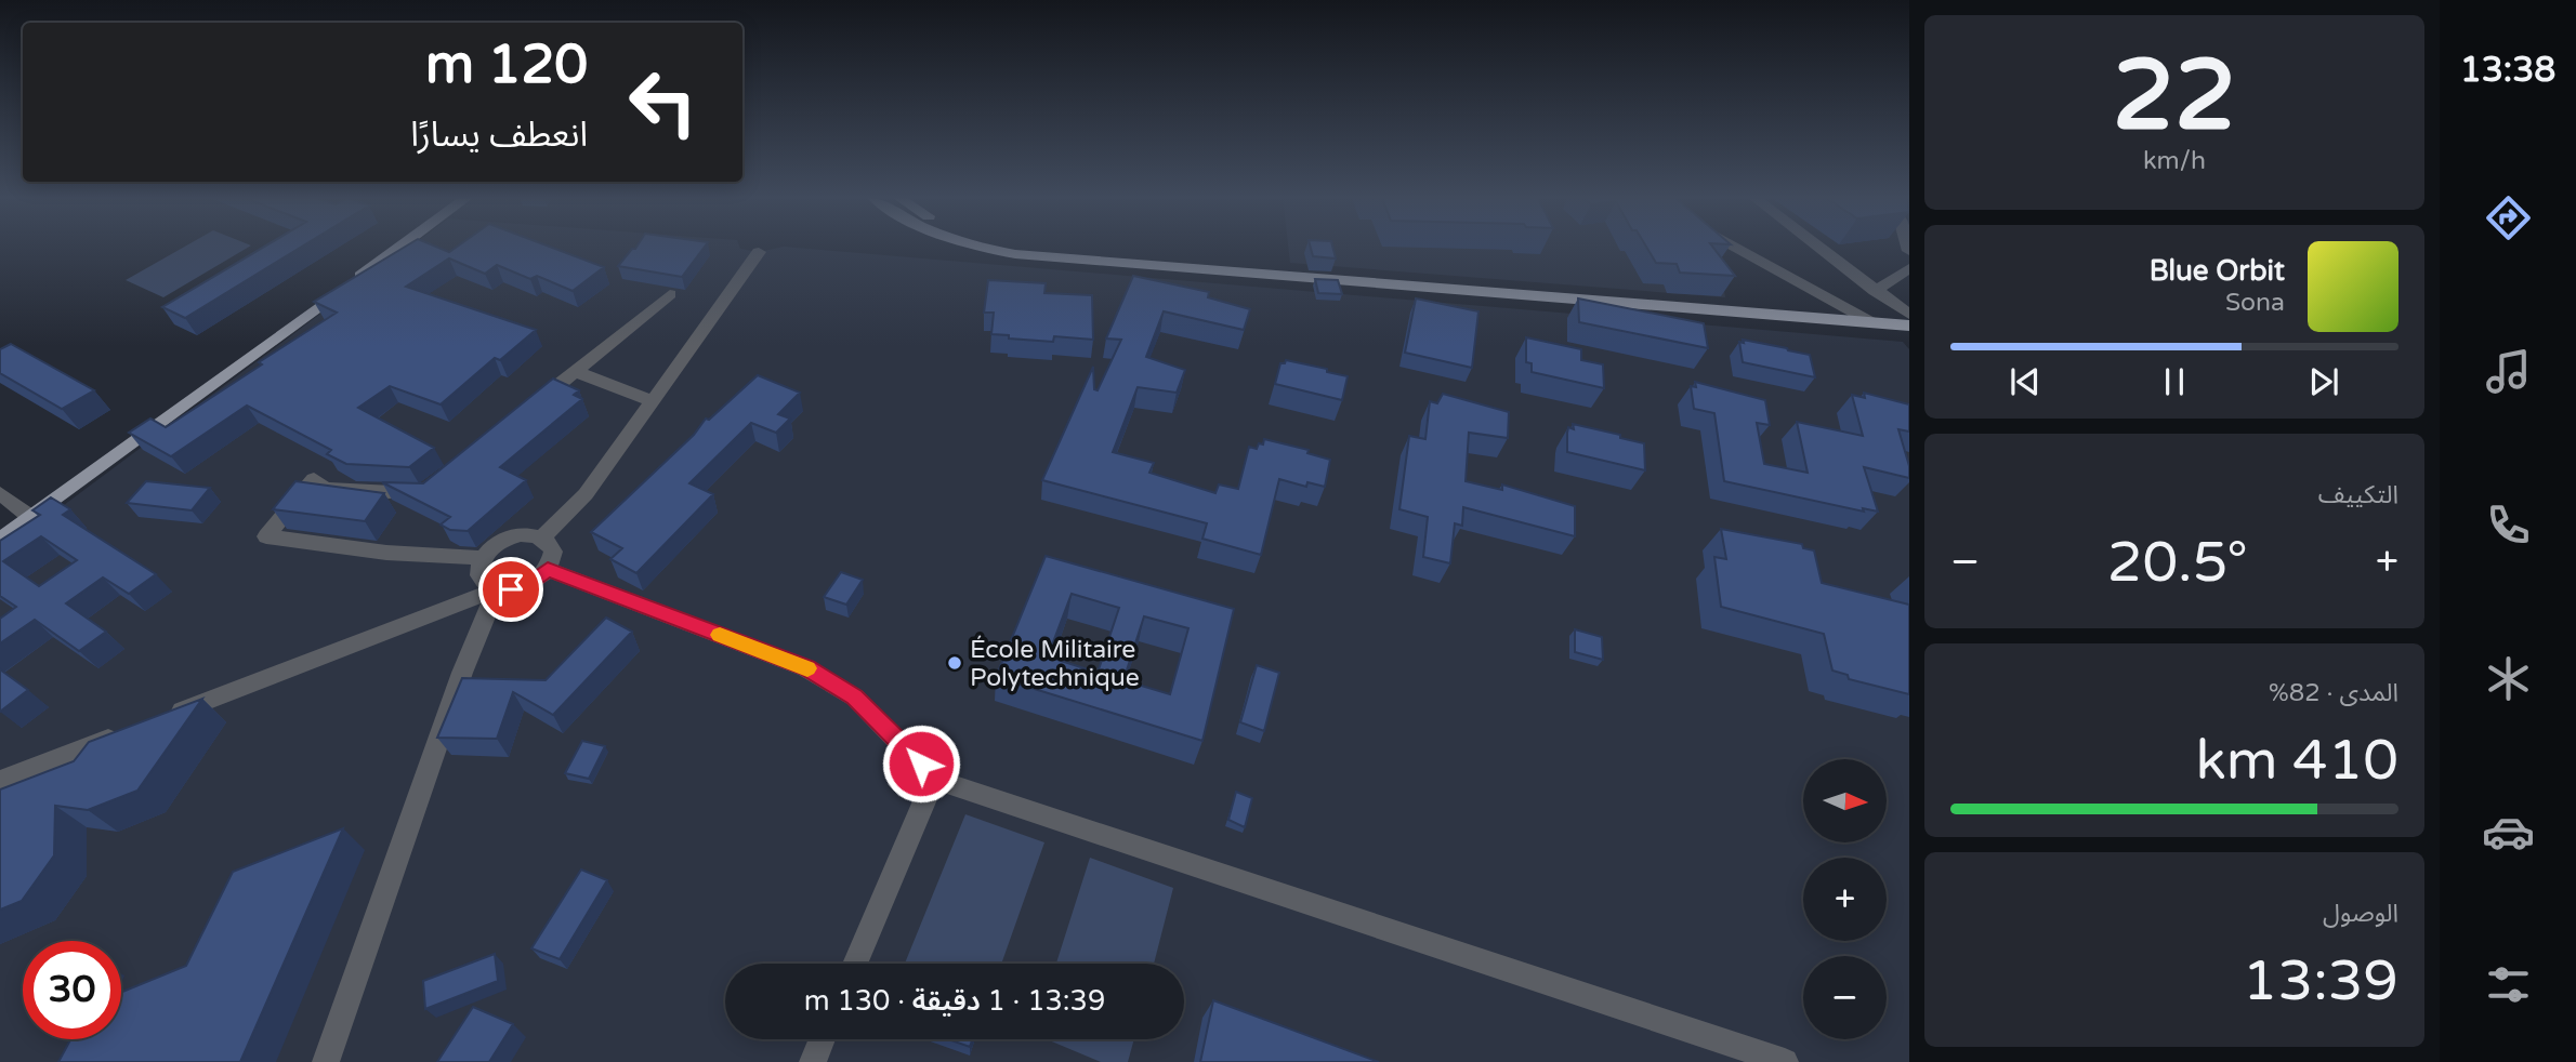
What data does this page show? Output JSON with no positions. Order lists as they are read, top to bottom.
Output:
{
  "places": ["École Militaire Polytechnique"],
  "north": "right",
  "page": {
    "tabs": "13:38",
    "tile": [
      ["22", "km/h"],
      "التكييف",
      ["المدى · 82%", "410 km"],
      ["الوصول", "13:39"]
    ],
    "turn": ["120 m", "انعطف يسارًا"],
    "song": ["Blue Orbit", "Sona"],
    "heat": ["−", "20.5°", "+"],
    "map_buttons": ["+", "−"],
    "limit": "30",
    "trip": "13:39 · 1 دقيقة · 130 m"
  }
}
